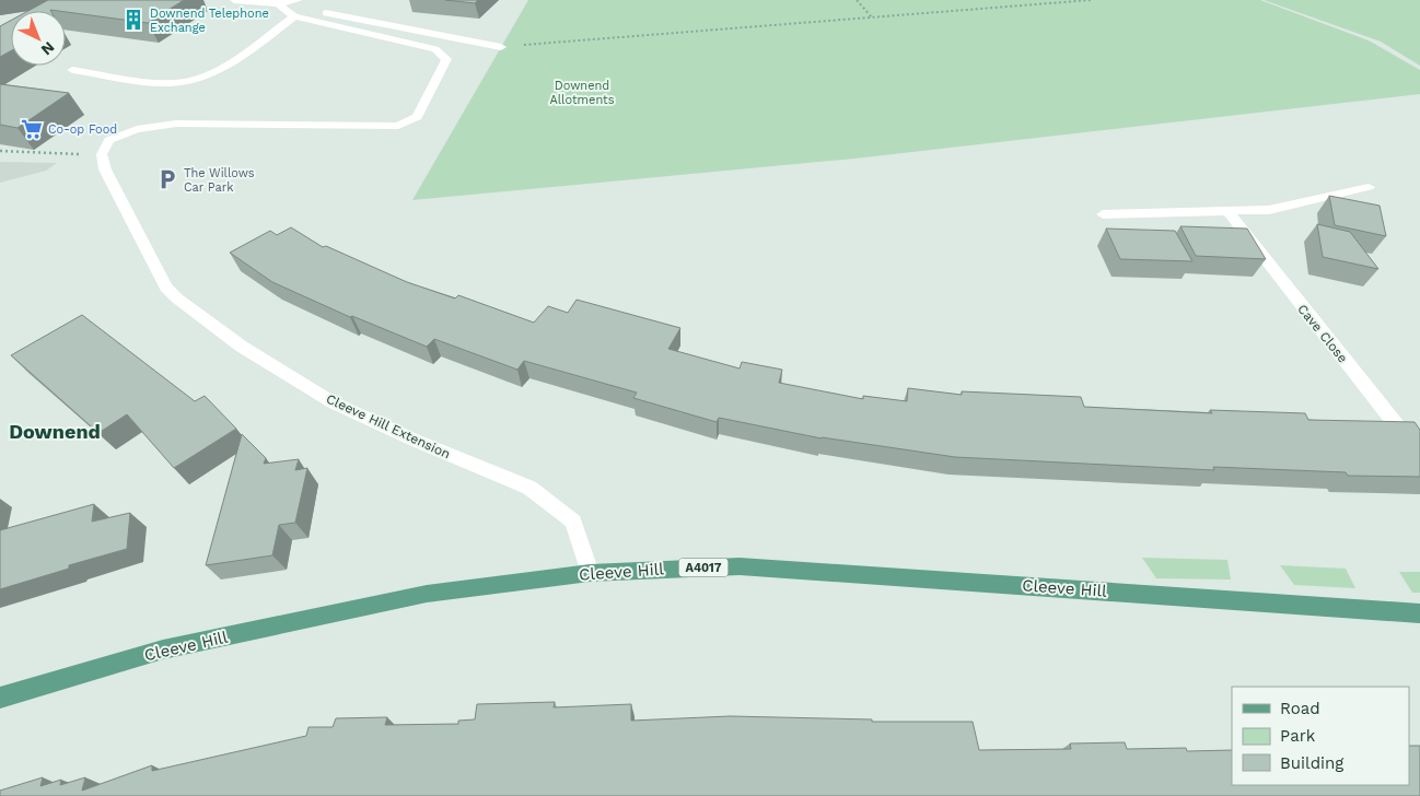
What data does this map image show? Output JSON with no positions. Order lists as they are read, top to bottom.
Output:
{
  "streets": {
    "main road": ["A4017", "Cleeve Hill"],
    "street": ["Cave Close", "Cleeve Hill Extension"]
  },
  "crossings": [
    ["Cleeve Hill Extension", "Cleeve Hill"]
  ],
  "districts": ["Downend"],
  "parks": ["Downend Allotments"],
  "places": {
    "building": ["Downend Telephone Exchange"],
    "supermarket": ["Co-op Food"],
    "parking": ["The Willows Car Park"]
  },
  "legend": ["Road", "Park", "Building"],
  "north": "bottom right"
}
